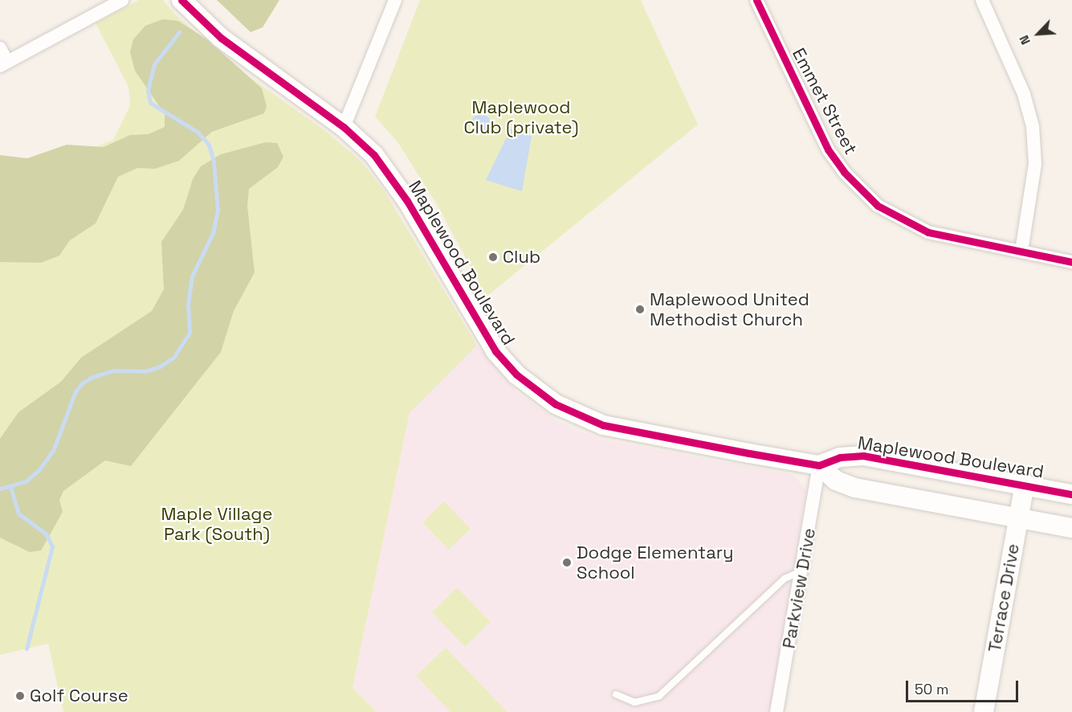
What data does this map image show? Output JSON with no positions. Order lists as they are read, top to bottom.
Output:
{
  "streets": {
    "street": [
      "Emmet Street",
      "Maplewood Boulevard",
      "Parkview Drive",
      "Terrace Drive"
    ]
  },
  "crossings": [
    ["Maplewood Boulevard", "Parkview Drive"],
    ["Maplewood Boulevard", "Terrace Drive"]
  ],
  "parks": ["Maplewood Club (private)", "Maple Village Park (South)"],
  "places": [
    "Club",
    "Maplewood United Methodist Church",
    "Dodge Elementary School",
    "Golf Course"
  ],
  "scale_bar": "50 m",
  "north": "bottom left"
}
